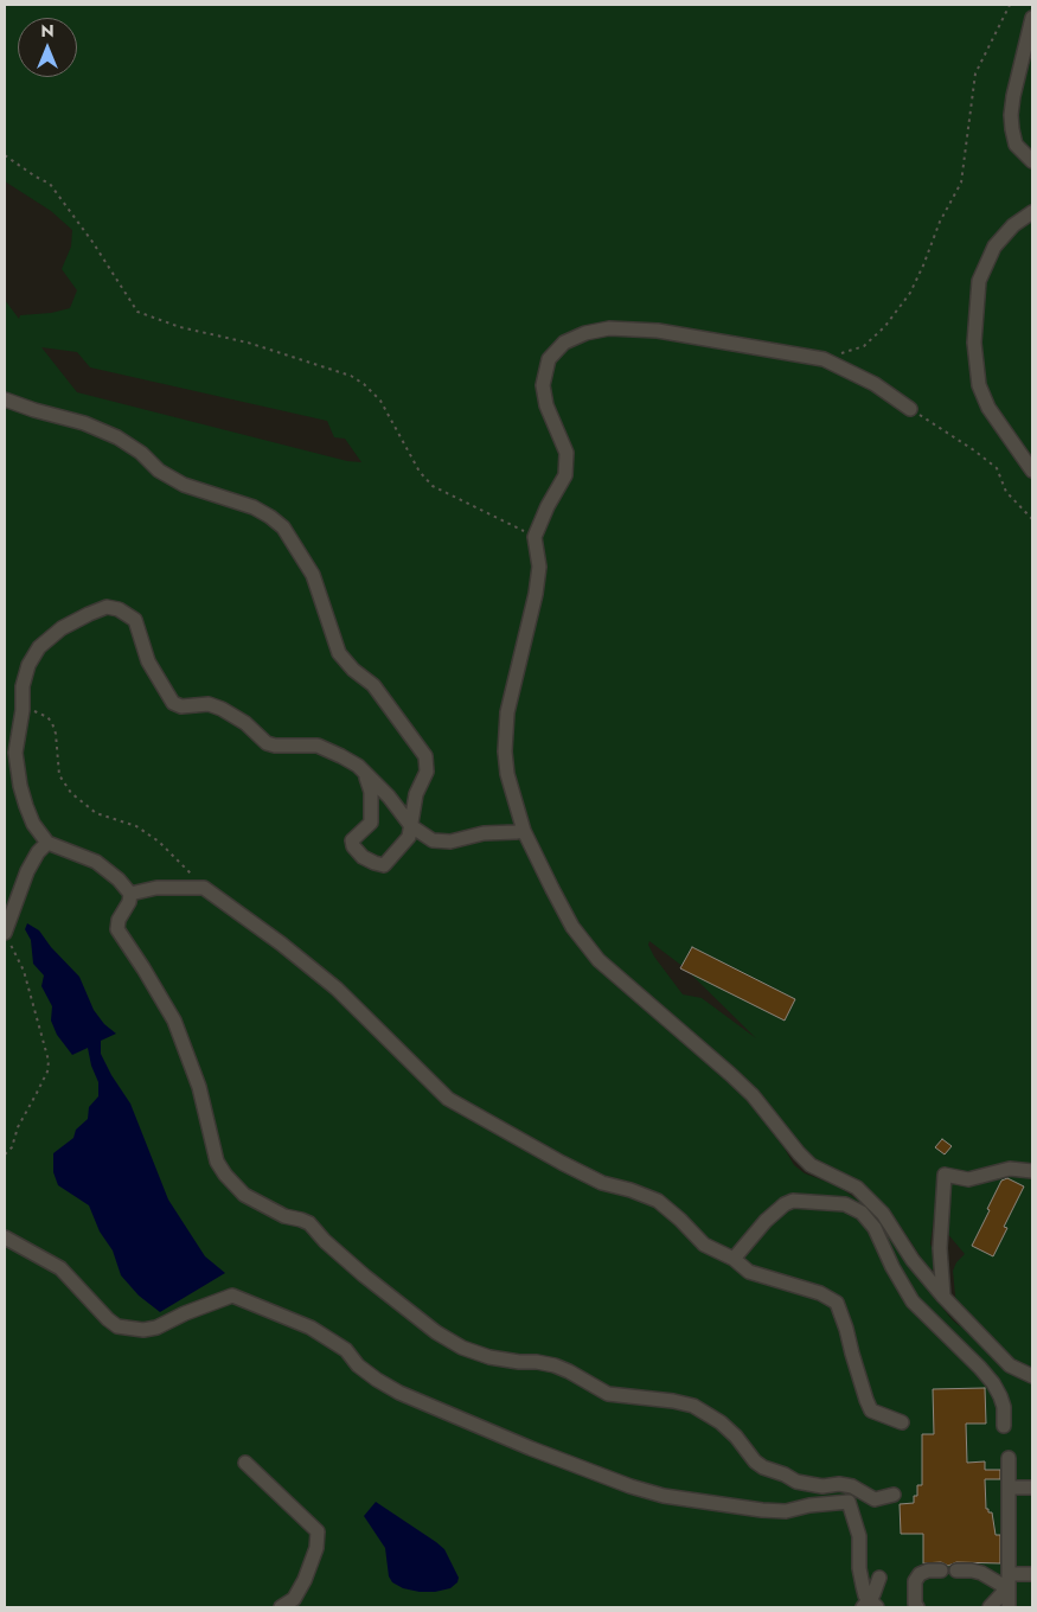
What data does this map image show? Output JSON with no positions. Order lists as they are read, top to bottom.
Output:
{
  "north": "top"
}
